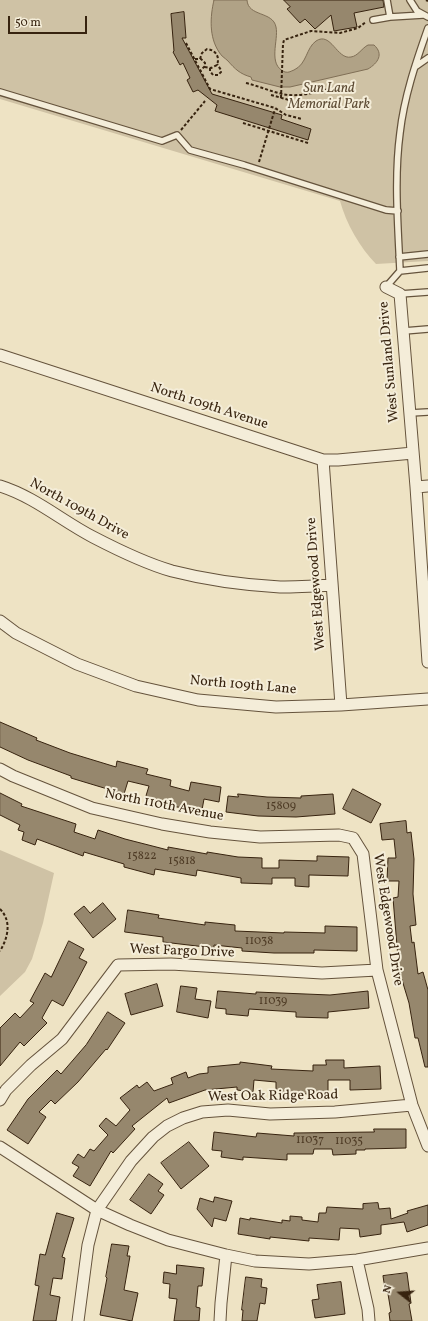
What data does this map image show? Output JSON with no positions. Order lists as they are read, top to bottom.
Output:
{
  "streets": {
    "street": [
      "West Sunland Drive",
      "North 109th Avenue",
      "North 109th Drive",
      "West Edgewood Drive",
      "North 109th Lane",
      "North 110th Avenue",
      "West Fargo Drive",
      "West Oak Ridge Road"
    ]
  },
  "crossings": [
    ["West Sunland Drive", "North 109th Avenue"],
    ["North 109th Avenue", "West Edgewood Drive"],
    ["North 109th Drive", "West Edgewood Drive"],
    ["West Edgewood Drive", "North 109th Lane"],
    ["West Edgewood Drive", "North 110th Avenue"],
    ["West Edgewood Drive", "West Fargo Drive"],
    ["West Edgewood Drive", "West Oak Ridge Road"]
  ],
  "parks": ["Sun Land Memorial Park"],
  "house_numbers": [
    "15809",
    "15822",
    "15818",
    "11038",
    "11039",
    "11037",
    "11035"
  ],
  "scale_bar": "50 m",
  "north": "left"
}
